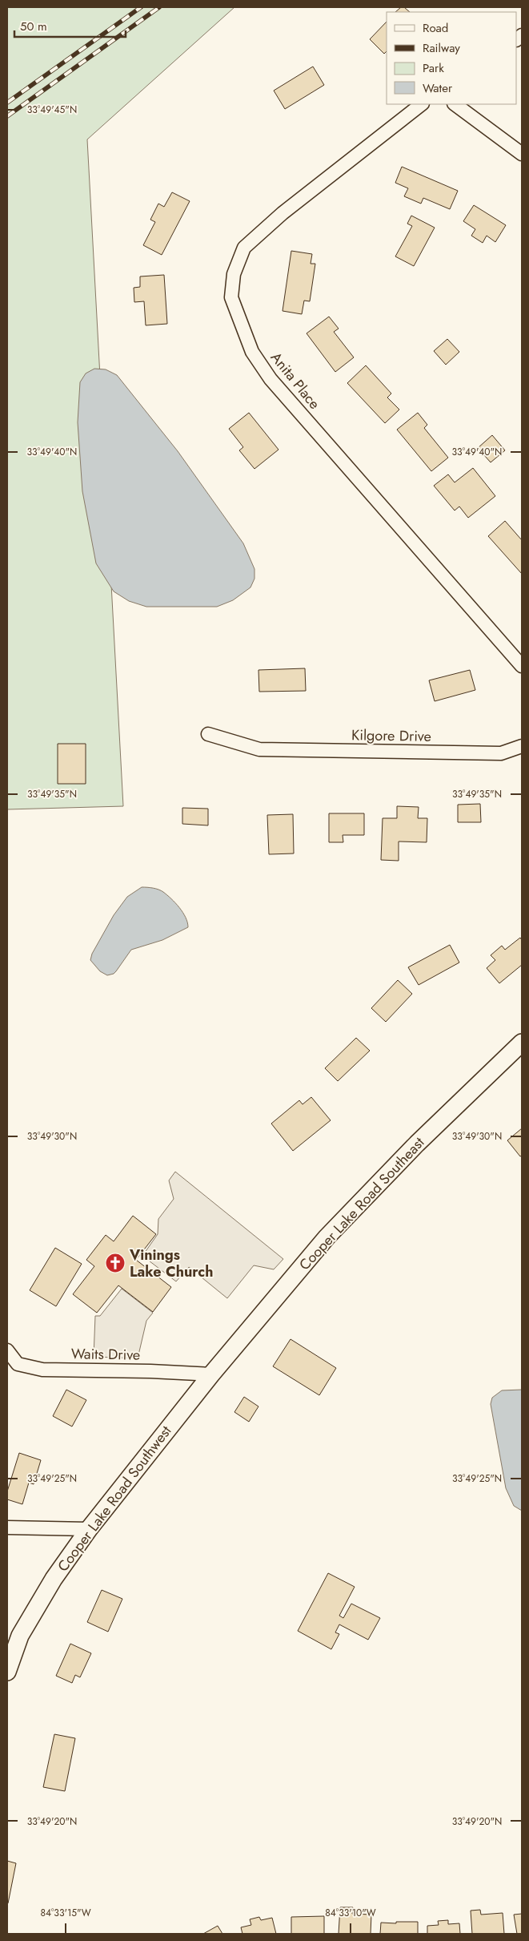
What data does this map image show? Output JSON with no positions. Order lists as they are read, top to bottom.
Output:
{
  "streets": {
    "street": [
      "Anita Place",
      "Kilgore Drive",
      "Cooper Lake Road Southeast",
      "Waits Drive",
      "Cooper Lake Road Southwest"
    ]
  },
  "crossings": [
    ["Cooper Lake Road Southeast", "Waits Drive"],
    ["Cooper Lake Road Southeast", "Cooper Lake Road Southwest"],
    ["Waits Drive", "Cooper Lake Road Southwest"]
  ],
  "places": {
    "church": ["Vinings Lake Church"]
  },
  "legend": [
    "Road",
    "Railway",
    "Park",
    "Water"
  ],
  "scale_bar": "50 m",
  "coordinates": [
    "33°49'45\"N",
    "33°49'40\"N",
    "33°49'35\"N",
    "33°49'30\"N",
    "33°49'25\"N",
    "33°49'20\"N",
    "84°33'15\"W",
    "84°33'10\"W"
  ]
}
